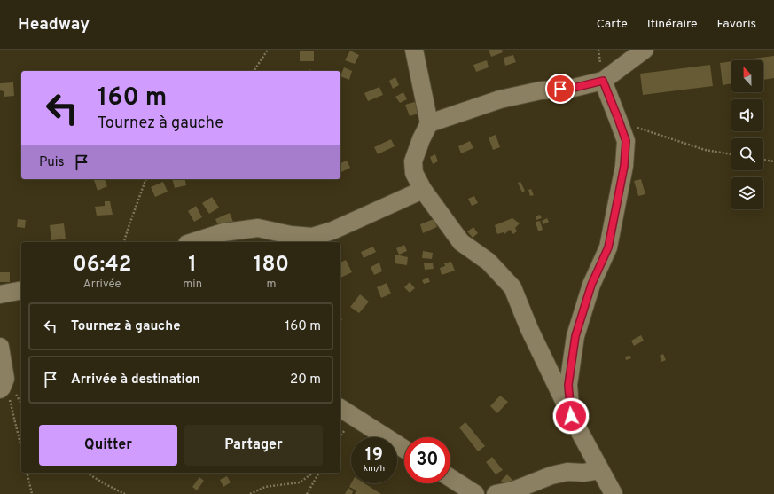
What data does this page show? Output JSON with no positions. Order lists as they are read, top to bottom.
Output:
{
  "north": "top",
  "page": {
    "header": "Headway",
    "nav": ["Carte", "Itinéraire", "Favoris"],
    "turn": ["160 m", "Tournez à gauche"],
    "then": "Puis",
    "eta": [
      "06:42",
      "Arrivée",
      "1",
      "min",
      "180",
      "m"
    ],
    "list": [
      {
        "name": "Tournez à gauche",
        "value": "160 m"
      },
      {
        "name": "Arrivée à destination",
        "value": "20 m"
      }
    ],
    "buttons": ["Quitter", "Partager"],
    "speed": "19 km/h",
    "limit": "30"
  }
}
